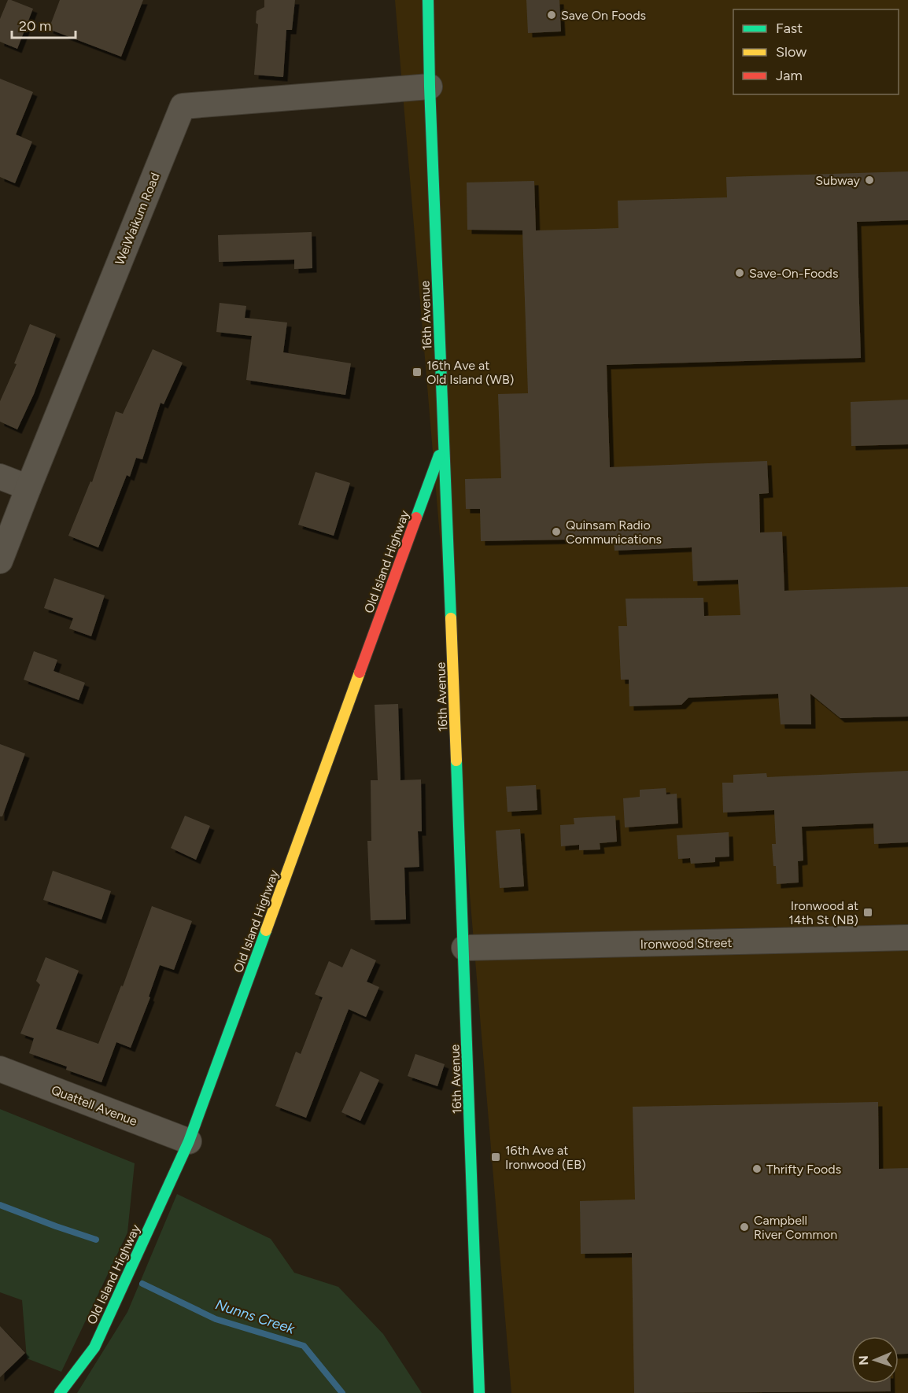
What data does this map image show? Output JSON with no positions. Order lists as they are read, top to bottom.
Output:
{
  "streets": {
    "street": [
      "WeiWaikum Road",
      "16th Avenue",
      "Old Island Highway",
      "Ironwood Street",
      "Quattell Avenue"
    ]
  },
  "crossings": [
    ["WeiWaikum Road", "16th Avenue"],
    ["16th Avenue", "Old Island Highway"],
    ["16th Avenue", "Ironwood Street"],
    ["Old Island Highway", "Quattell Avenue"]
  ],
  "water": ["Nunns Creek"],
  "places": {
    "other": [
      "Save On Foods",
      "Subway",
      "Save-On-Foods",
      "Quinsam Radio Communications",
      "Thrifty Foods",
      "Campbell River Common"
    ],
    "transit": ["16th Ave at Old Island (WB)", "Ironwood at 14th St (NB)", "16th Ave at Ironwood (EB)"]
  },
  "legend": ["Fast", "Slow", "Jam"],
  "scale_bar": "20 m",
  "north": "left"
}
